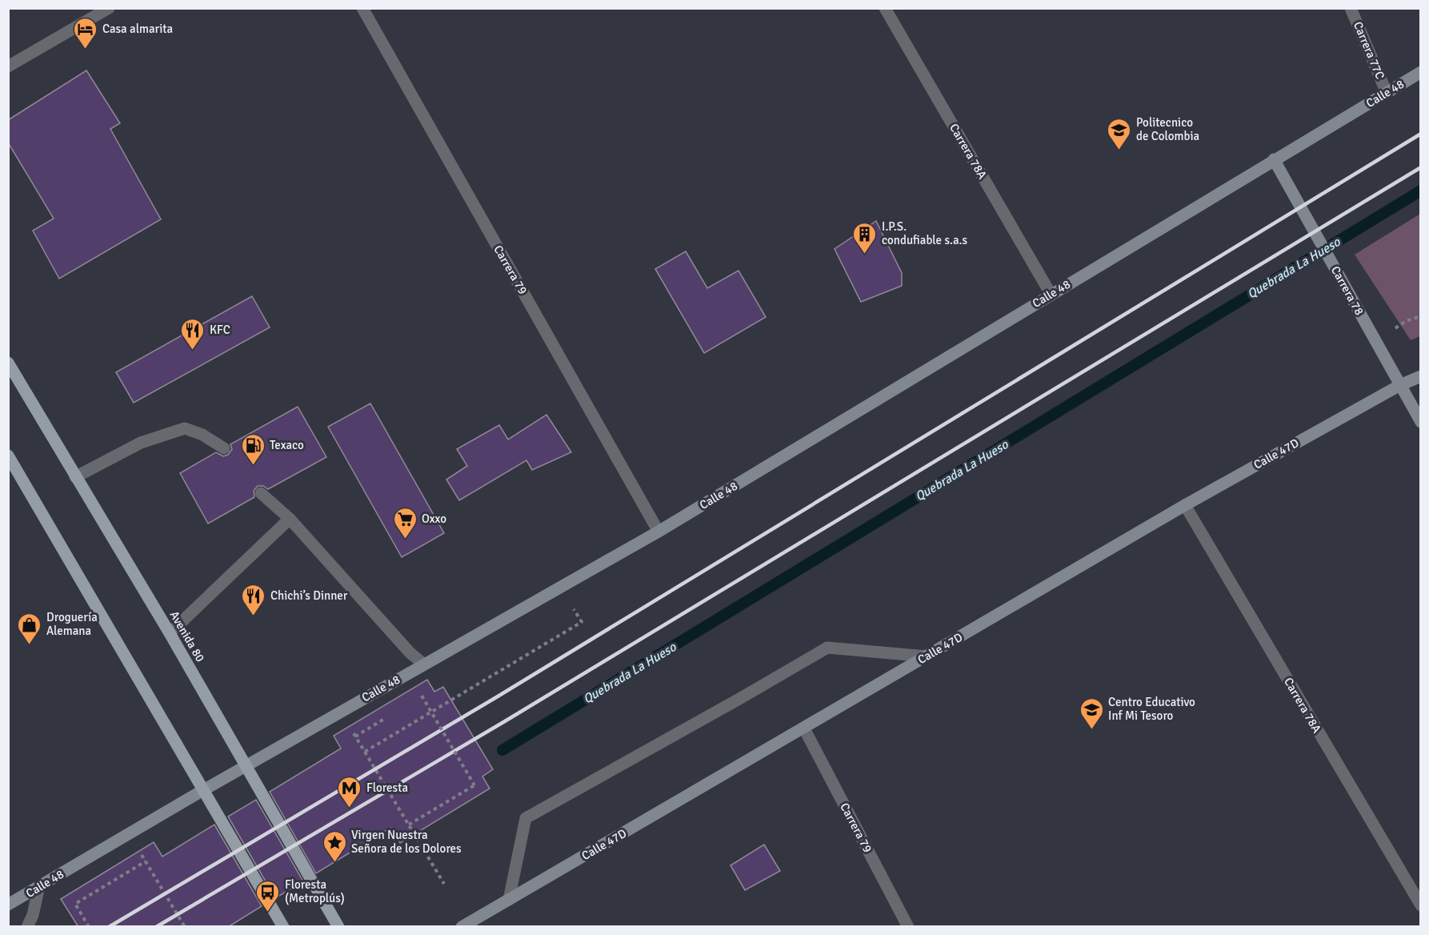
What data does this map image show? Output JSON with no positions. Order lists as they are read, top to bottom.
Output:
{
  "streets": {
    "main road": [
      "Calle 48",
      "Carrera 78",
      "Calle 47D",
      "Avenida 80"
    ],
    "street": ["Carrera 77C", "Carrera 78A", "Carrera 79"]
  },
  "crossings": [
    ["Carrera 77C", "Calle 48"],
    ["Calle 48", "Carrera 78A"],
    ["Calle 48", "Carrera 79"],
    ["Calle 48", "Carrera 78"],
    ["Calle 48", "Avenida 80"],
    ["Carrera 78A", "Calle 47D"],
    ["Carrera 79", "Calle 47D"],
    ["Carrera 78", "Calle 47D"]
  ],
  "water": ["Quebrada La Hueso"],
  "places": {
    "hotel": ["Casa almarita"],
    "school or university": ["Politecnico de Colombia", "Centro Educativo Inf Mi Tesoro"],
    "building": ["I.P.S. condufiable s.a.s"],
    "restaurant": ["KFC", "Chichi’s Dinner"],
    "fuel station": ["Texaco"],
    "supermarket": ["Oxxo"],
    "shop": ["Droguería Alemana"],
    "metro station": ["Floresta"],
    "place": ["Virgen Nuestra Señora de los Dolores"],
    "bus stop": ["Floresta (Metroplús)"]
  }
}
